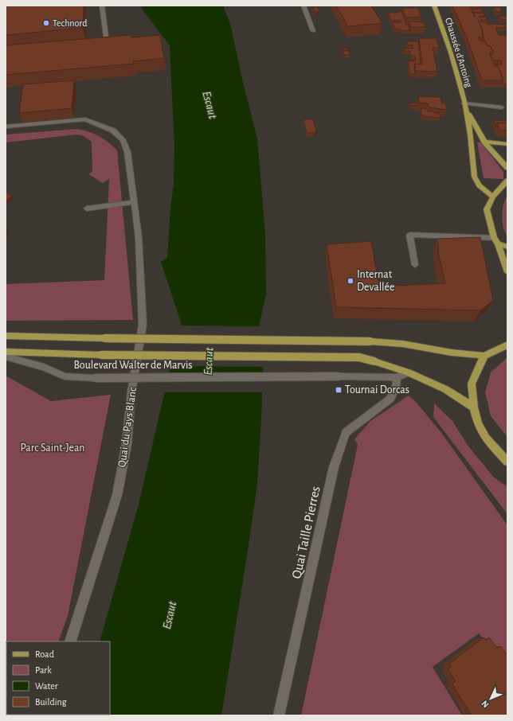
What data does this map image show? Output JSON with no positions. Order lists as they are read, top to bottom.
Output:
{
  "streets": {
    "main road": ["Chaussée d'Antoing", "Boulevard Walter de Marvis"],
    "street": ["Quai du Pays Blanc", "Quai Taille Pierres"]
  },
  "crossings": [
    ["Boulevard Walter de Marvis", "Quai Taille Pierres"]
  ],
  "water": ["Escaut"],
  "parks": ["Parc Saint-Jean"],
  "places": {
    "other": ["Technord", "Internat Devallée"],
    "transit": ["Tournai Dorcas"]
  },
  "legend": [
    "Road",
    "Park",
    "Water",
    "Building"
  ],
  "north": "bottom left"
}
